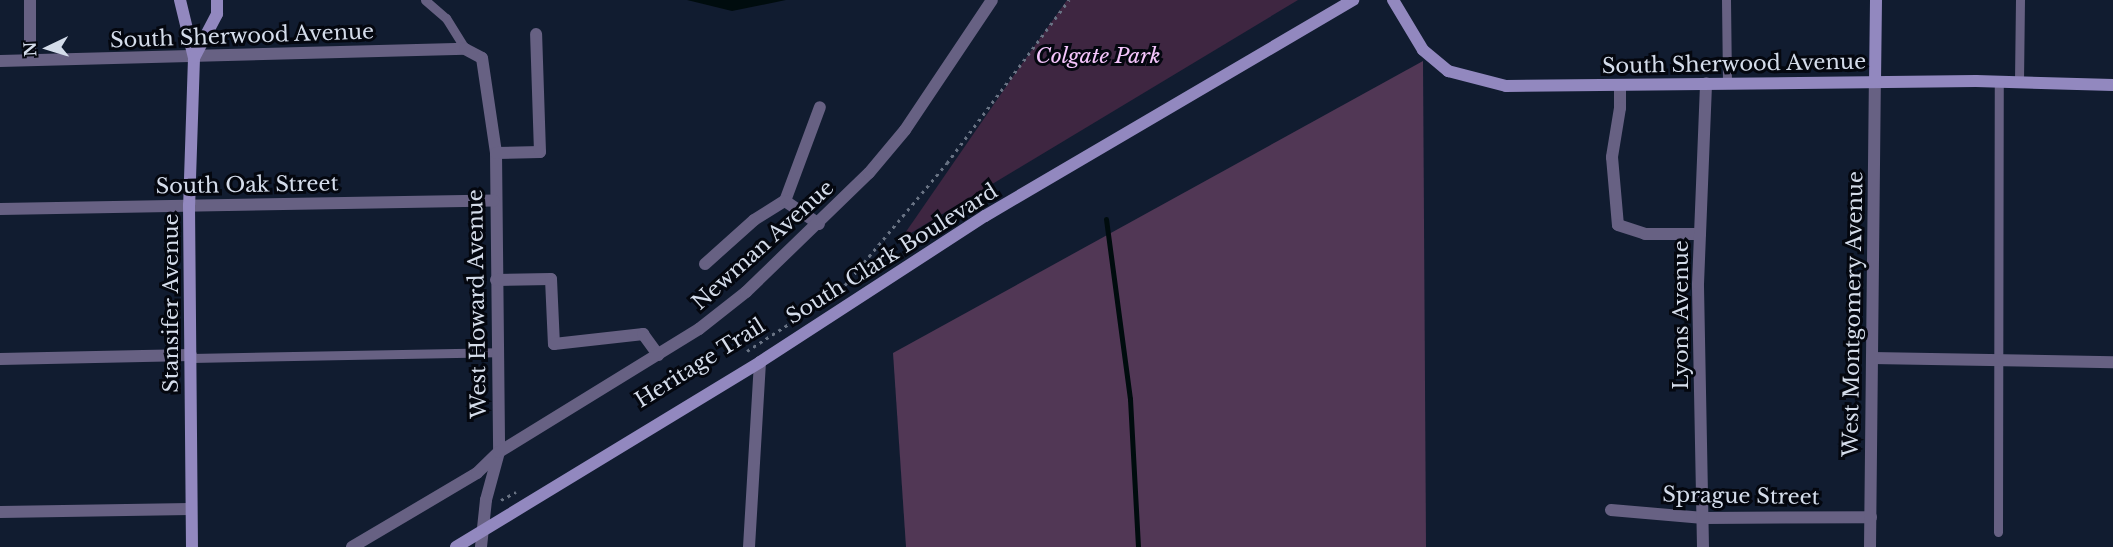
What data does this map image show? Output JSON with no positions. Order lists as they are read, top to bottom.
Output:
{
  "streets": {
    "street": [
      "South Sherwood Avenue",
      "South Oak Street",
      "Newman Avenue",
      "South Clark Boulevard",
      "Stansifer Avenue",
      "West Howard Avenue",
      "West Montgomery Avenue",
      "Lyons Avenue",
      "Sprague Street"
    ],
    "path": ["Heritage Trail"]
  },
  "crossings": [
    ["South Sherwood Avenue", "Stansifer Avenue"],
    ["South Sherwood Avenue", "West Howard Avenue"],
    ["South Sherwood Avenue", "West Montgomery Avenue"],
    ["South Sherwood Avenue", "Lyons Avenue"],
    ["South Oak Street", "Stansifer Avenue"],
    ["South Oak Street", "West Howard Avenue"],
    ["Newman Avenue", "West Howard Avenue"],
    ["South Clark Boulevard", "West Howard Avenue"],
    ["West Montgomery Avenue", "Sprague Street"],
    ["Lyons Avenue", "Sprague Street"]
  ],
  "parks": ["Colgate Park"],
  "north": "left"
}
